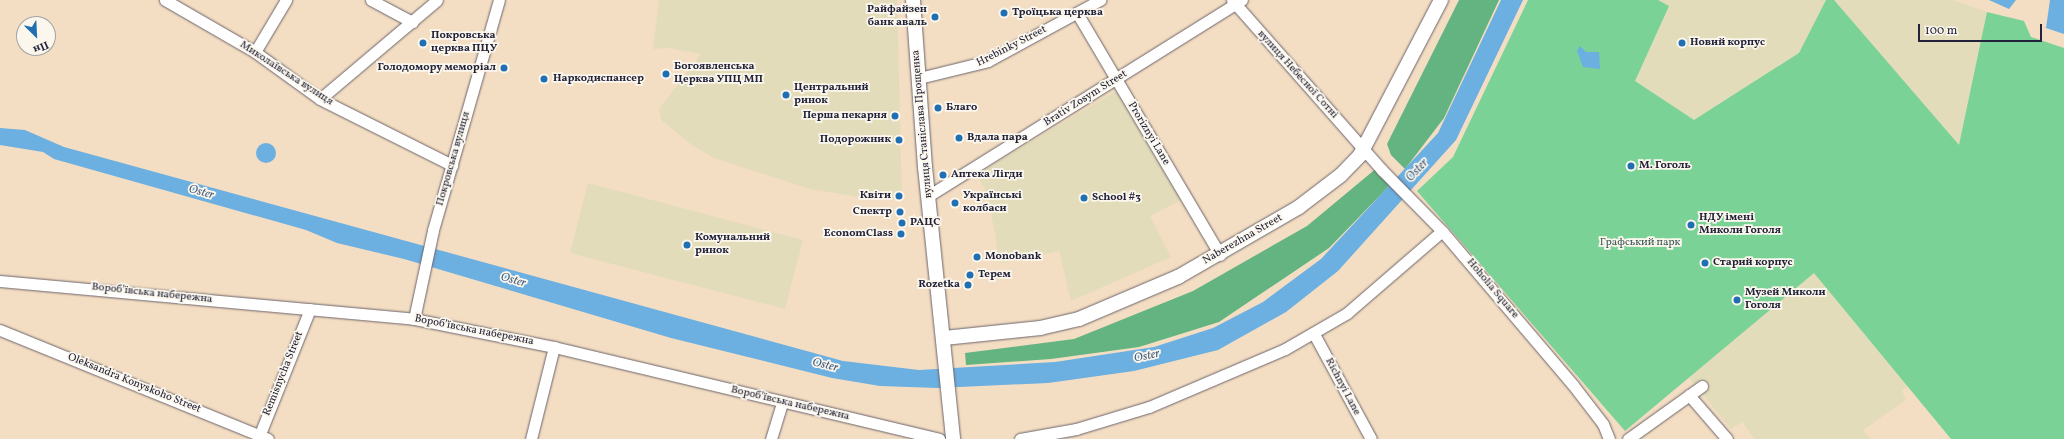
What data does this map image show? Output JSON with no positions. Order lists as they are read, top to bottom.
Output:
{
  "streets": {
    "main road": ["вулиця Станіслава Прощенка", "Naberezhna Street"],
    "street": [
      "Hrebinky Street",
      "Миколаївська вулиця",
      "вулиця Небесної Сотні",
      "Brativ Zosym Street",
      "Proriznyi Lane",
      "Покровська вулиця",
      "Hoholia Square",
      "Воробʼївська набережна",
      "Remisnycha Street",
      "Oleksandra Konyskoho Street",
      "Richnyi Lane"
    ]
  },
  "crossings": [
    ["Hrebinky Street", "вулиця Станіслава Прощенка"],
    ["Hrebinky Street", "Proriznyi Lane"],
    ["Миколаївська вулиця", "Покровська вулиця"],
    ["вулиця Небесної Сотні", "Brativ Zosym Street"],
    ["вулиця Небесної Сотні", "Naberezhna Street"],
    ["вулиця Небесної Сотні", "Hoholia Square"],
    ["Brativ Zosym Street", "вулиця Станіслава Прощенка"],
    ["Brativ Zosym Street", "Proriznyi Lane"],
    ["вулиця Станіслава Прощенка", "Naberezhna Street"],
    ["Proriznyi Lane", "Naberezhna Street"],
    ["Покровська вулиця", "Воробʼївська набережна"],
    ["Naberezhna Street", "Hoholia Square"],
    ["Воробʼївська набережна", "Remisnycha Street"],
    ["Remisnycha Street", "Oleksandra Konyskoho Street"]
  ],
  "water": ["Oster"],
  "parks": ["Графський парк"],
  "places": [
    "Троїцька церква",
    "Райфайзен банк аваль",
    "Покровська церква ПЦУ",
    "Новий корпус",
    "Голодомору меморіал",
    "Богоявленська Церква УПЦ МП",
    "Наркодиспансер",
    "Центральний ринок",
    "Благо",
    "Перша пекарня",
    "Вдала пара",
    "Подорожник",
    "М. Гоголь",
    "Аптека Лігди",
    "Квіти",
    "School #3",
    "Українські колбаси",
    "Спектр",
    "РАЦС",
    "НДУ імені Миколи Гоголя",
    "EconomClass",
    "Комунальний ринок",
    "Monobank",
    "Старий корпус",
    "Терем",
    "Rozetka",
    "Музей Миколи Гоголя"
  ],
  "scale_bar": "100 m",
  "north": "bottom right"
}
